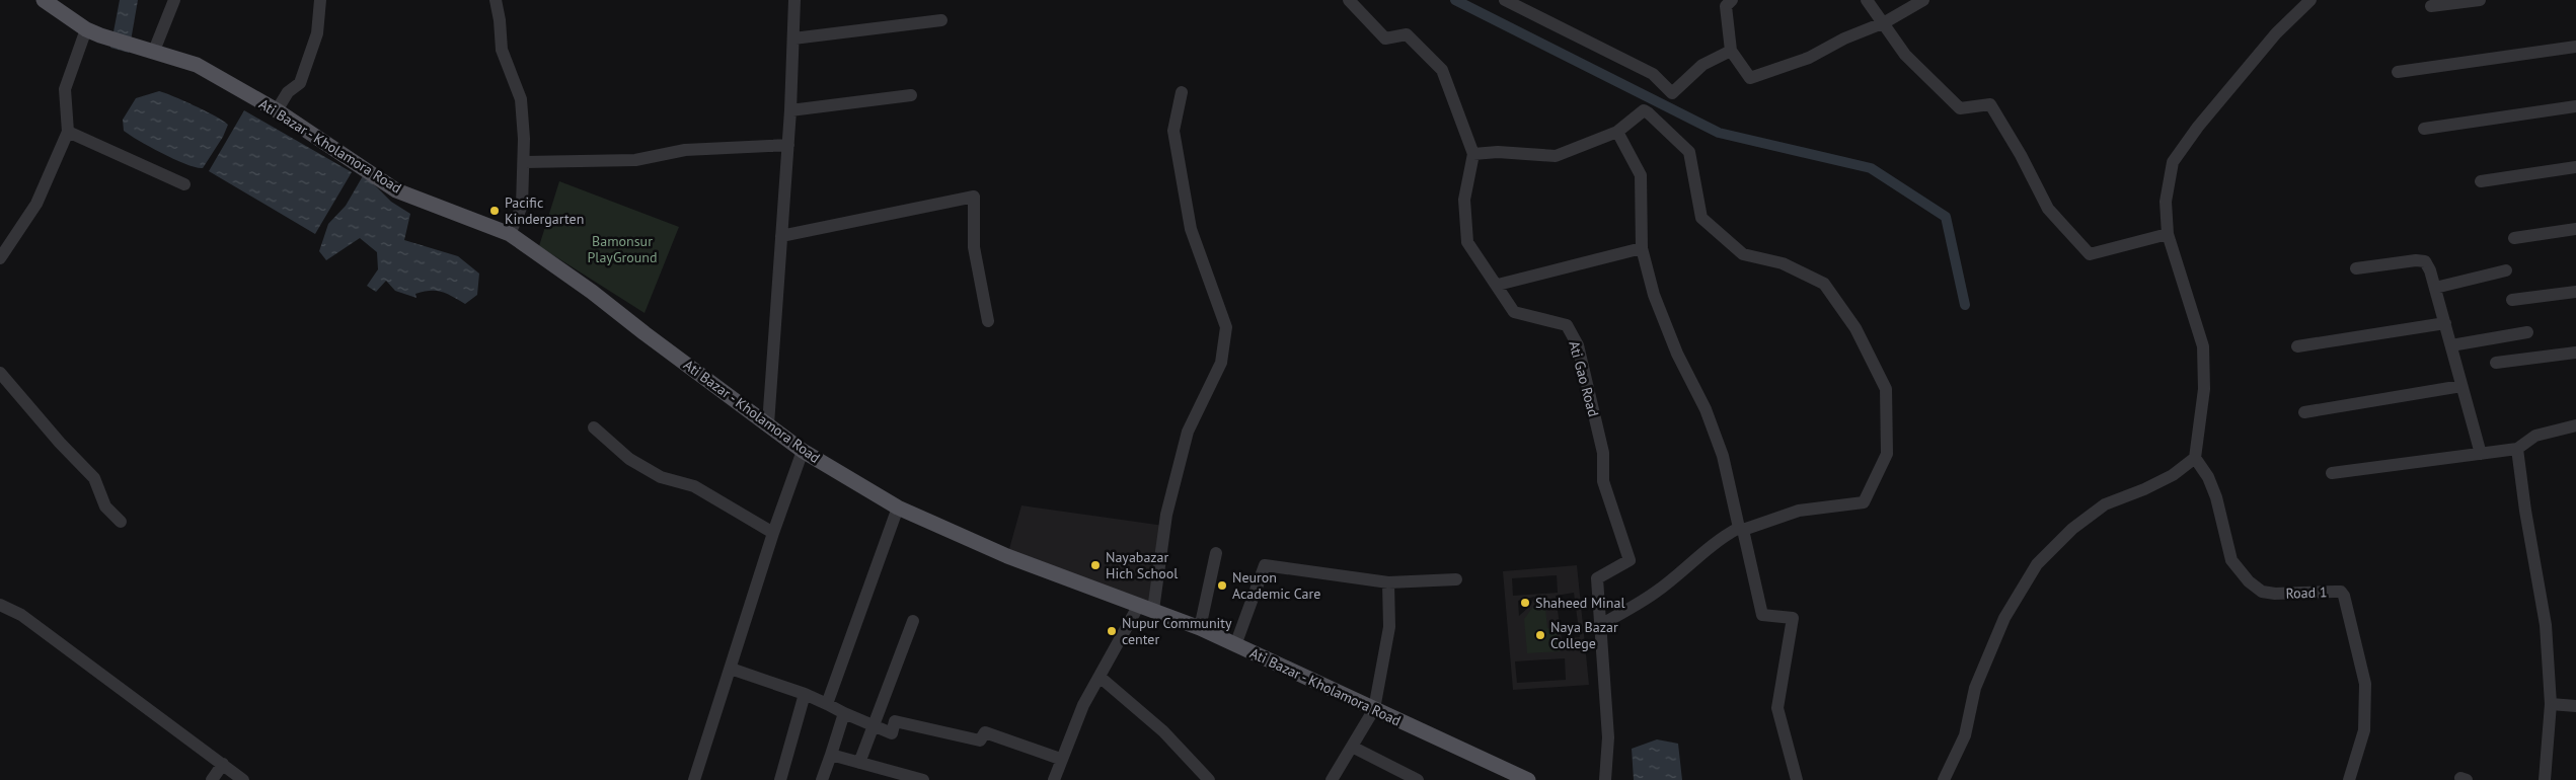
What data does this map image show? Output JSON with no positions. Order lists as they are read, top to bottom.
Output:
{
  "streets": {
    "main road": ["Ati Bazar - Kholamora Road"],
    "street": ["Ati Gao Road", "Road 1"]
  },
  "parks": ["Bamonsur PlayGround"],
  "places": [
    "Pacific Kindergarten",
    "Nayabazar Hich School",
    "Neuron Academic Care",
    "Shaheed Minal",
    "Nupur Community center",
    "Naya Bazar College"
  ]
}
